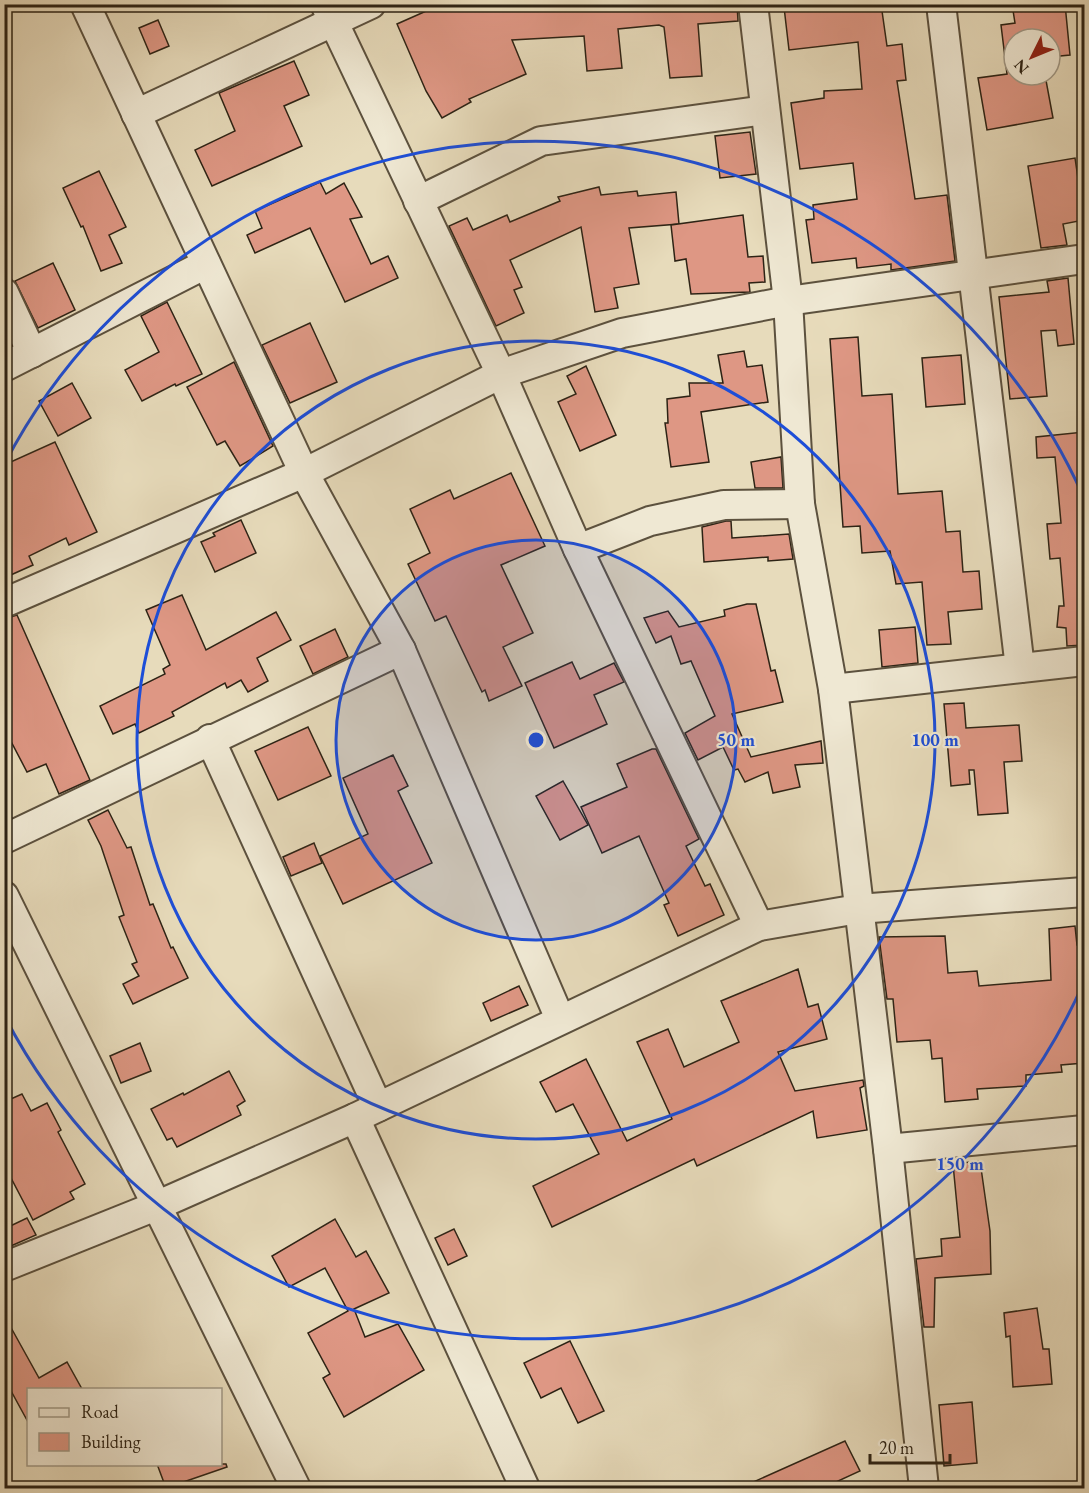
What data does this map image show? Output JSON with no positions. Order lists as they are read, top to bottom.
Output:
{
  "legend": ["Road", "Building"],
  "scale_bar": "20 m",
  "north": "bottom left",
  "rings": ["50 m", "100 m", "150 m"]
}
